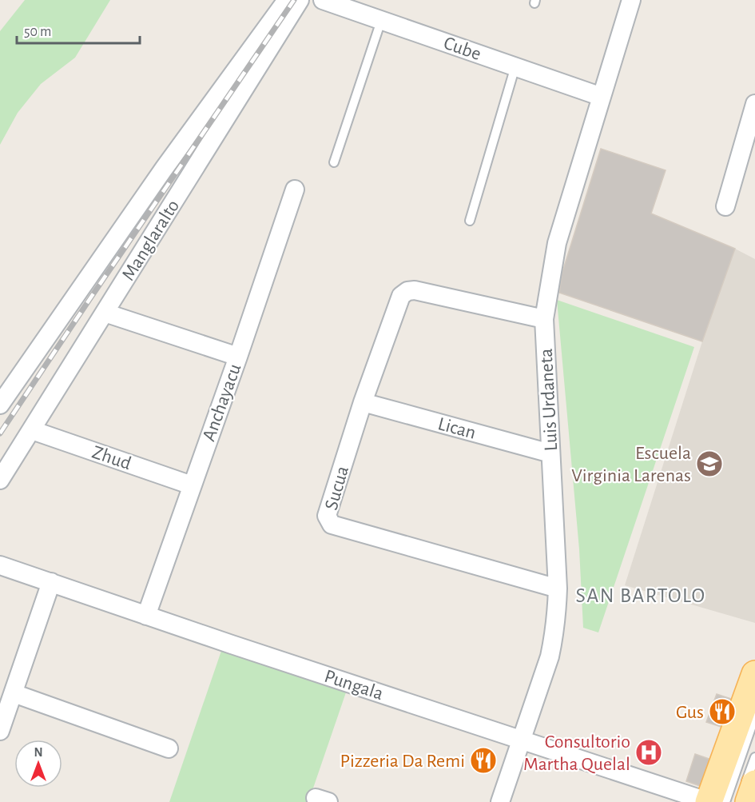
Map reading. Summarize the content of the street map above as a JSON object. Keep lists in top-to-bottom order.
{
  "streets": {
    "street": [
      "Cube",
      "Manglaralto",
      "Luis Urdaneta",
      "Anchayacu",
      "Lican",
      "Zhud",
      "Sucua",
      "Pungala"
    ]
  },
  "crossings": [
    ["Cube", "Luis Urdaneta"],
    ["Manglaralto", "Zhud"],
    ["Luis Urdaneta", "Lican"],
    ["Luis Urdaneta", "Sucua"],
    ["Luis Urdaneta", "Pungala"],
    ["Anchayacu", "Zhud"],
    ["Anchayacu", "Pungala"],
    ["Lican", "Sucua"]
  ],
  "districts": ["SAN BARTOLO"],
  "places": {
    "school or university": ["Escuela Virginia Larenas"],
    "restaurant": ["Gus", "Pizzeria Da Remi"],
    "hospital": ["Consultorio Martha Quelal"]
  },
  "scale_bar": "50 m",
  "north": "top"
}
